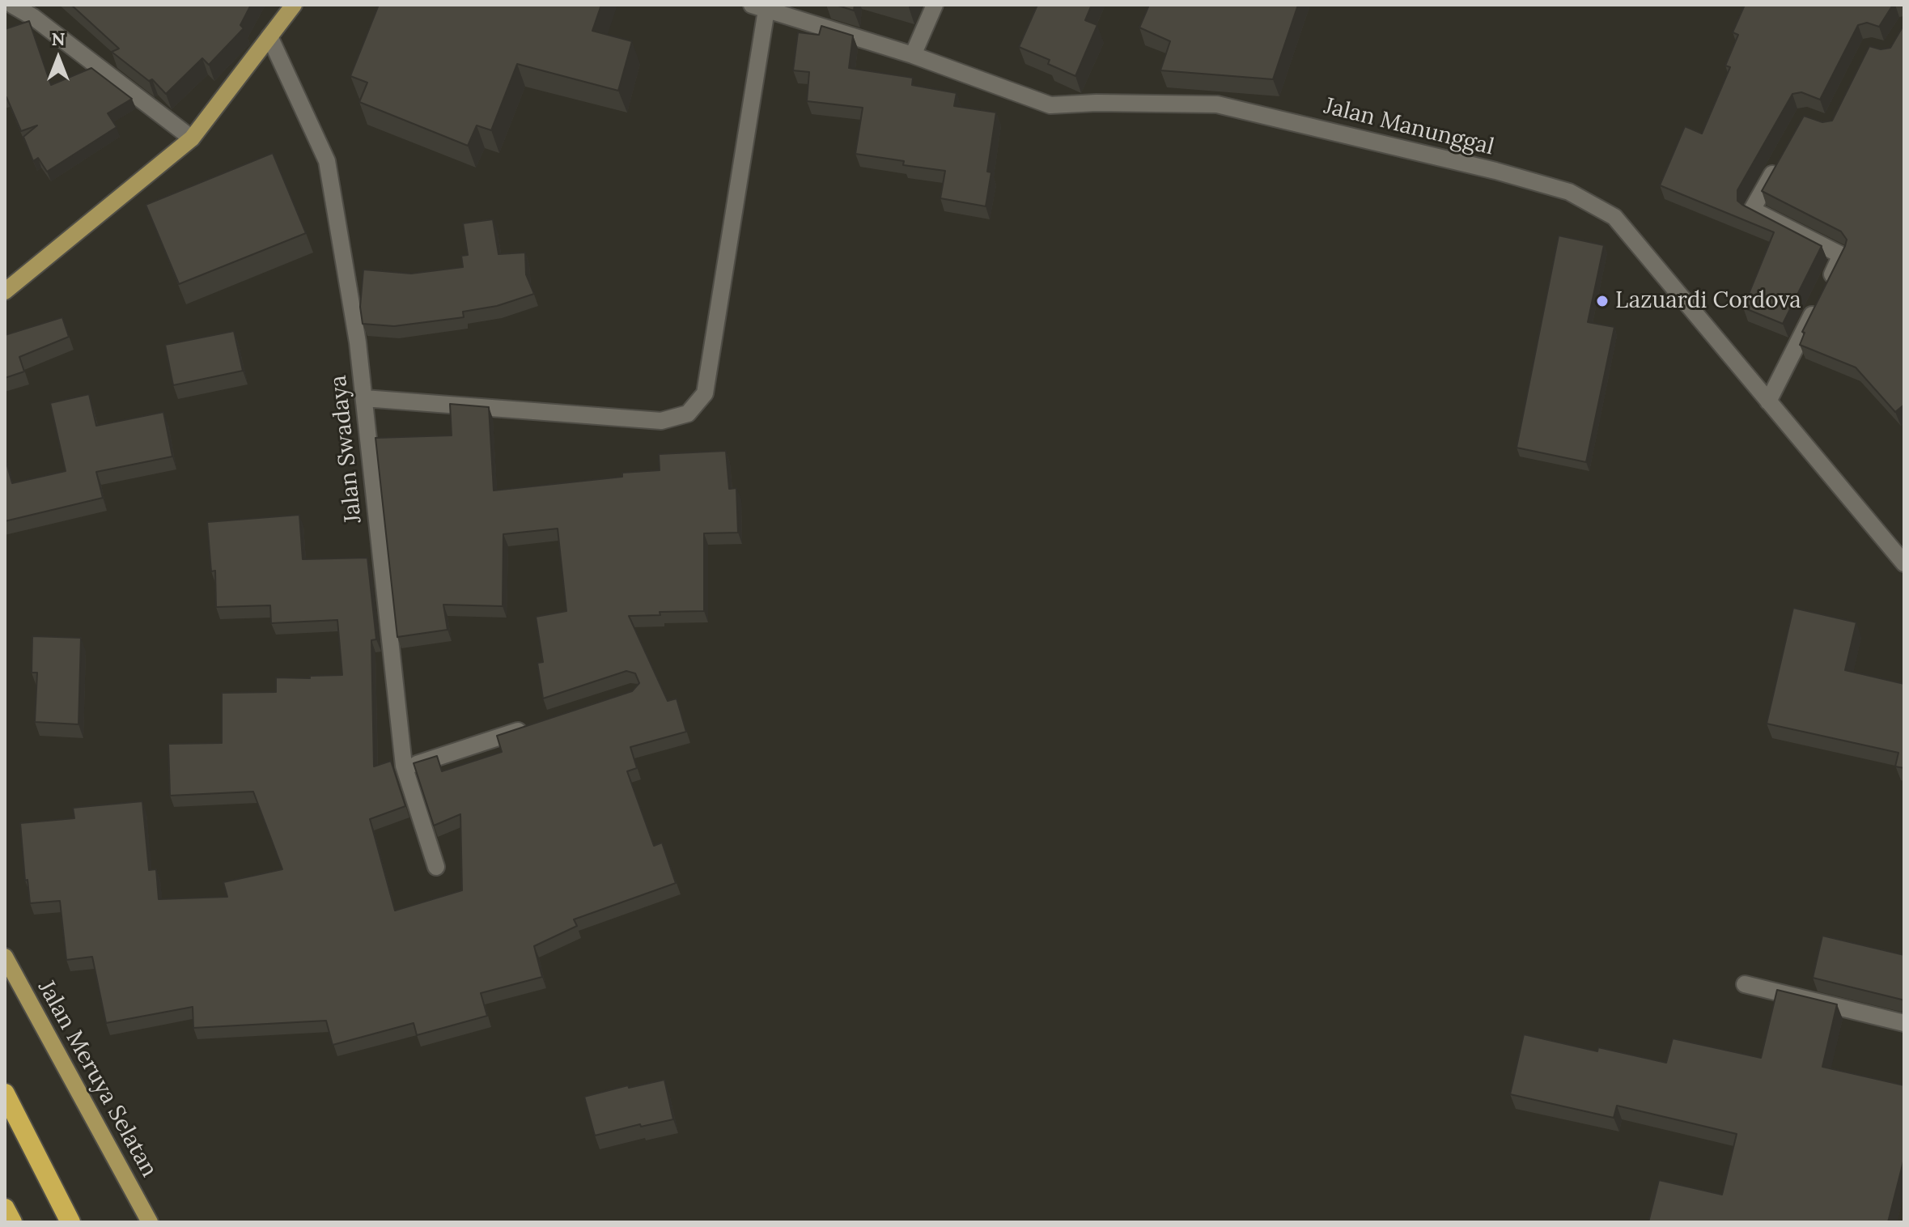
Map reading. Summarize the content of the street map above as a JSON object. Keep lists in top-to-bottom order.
{
  "streets": {
    "main road": ["Jalan Meruya Selatan"],
    "street": ["Jalan Manunggal", "Jalan Swadaya"]
  },
  "places": ["Lazuardi Cordova"],
  "north": "top"
}
